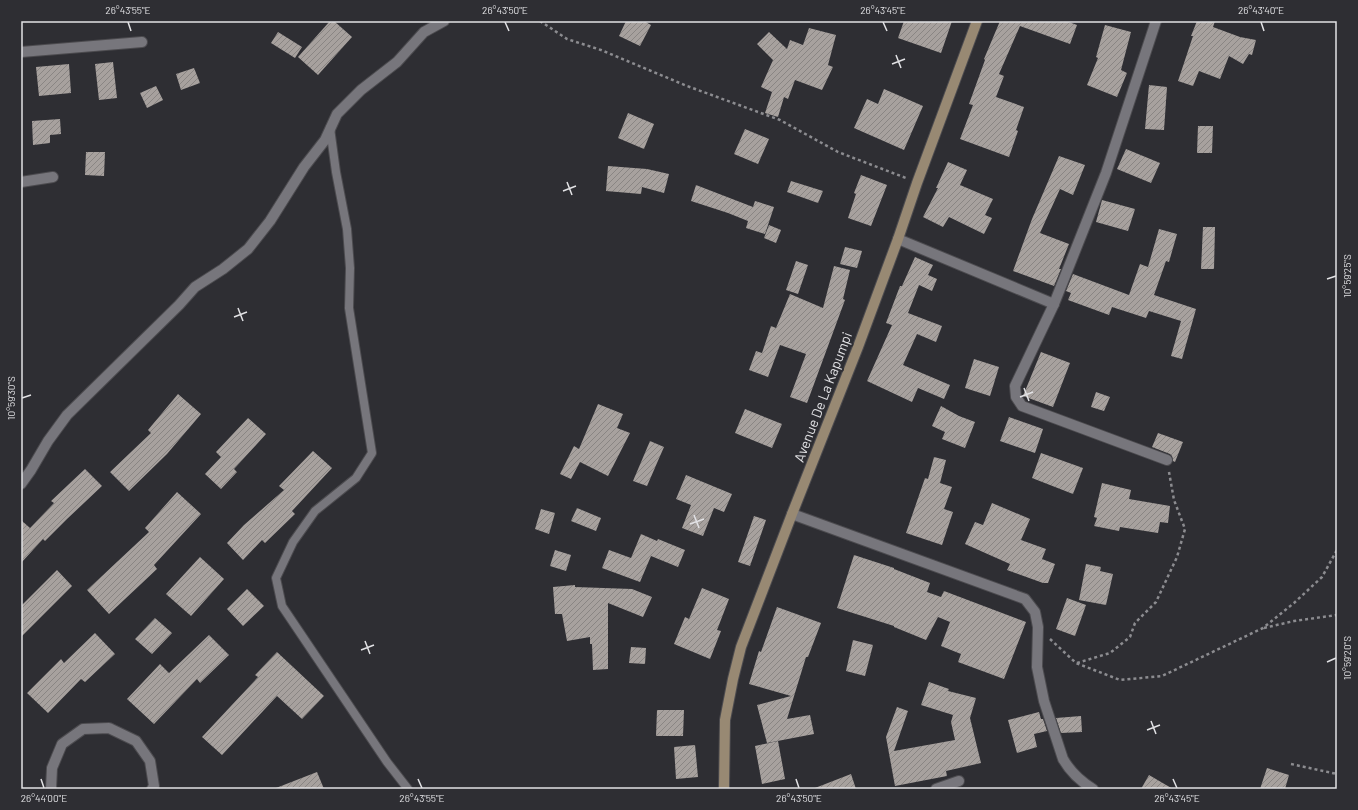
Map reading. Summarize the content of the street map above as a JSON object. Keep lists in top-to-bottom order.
{
  "streets": {
    "main road": ["Avenue De La Kapumpi"]
  },
  "coordinates": [
    "26°43'55\"E",
    "26°43'50\"E",
    "26°43'45\"E",
    "26°43'40\"E",
    "10°59'25\"S",
    "10°59'30\"S",
    "10°59'20\"S",
    "26°44'00\"E"
  ]
}
